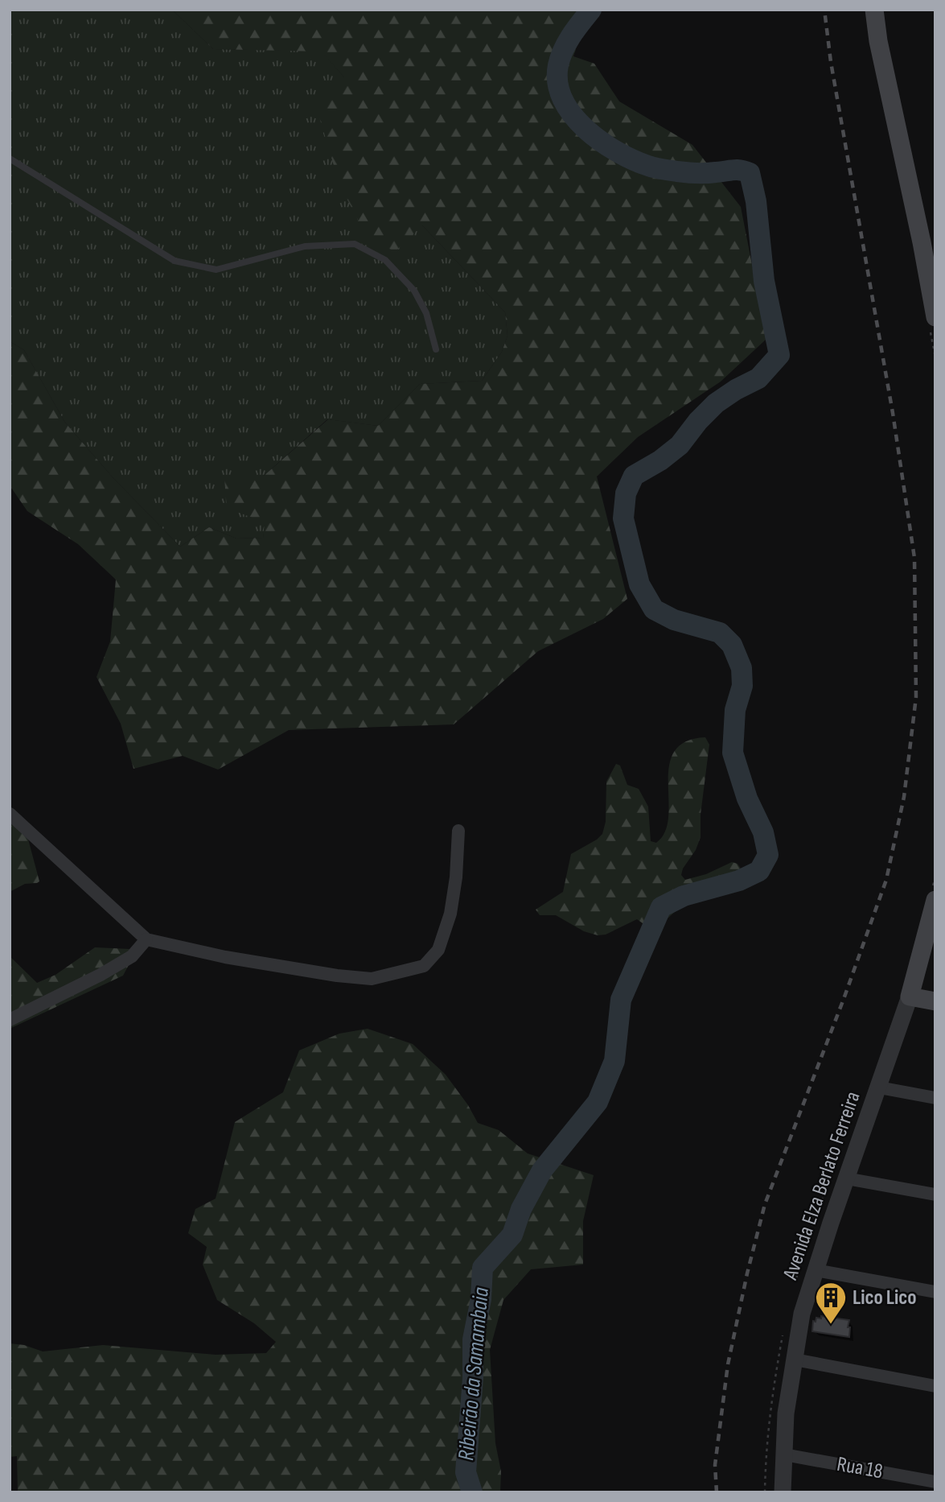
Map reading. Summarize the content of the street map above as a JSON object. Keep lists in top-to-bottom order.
{
  "streets": {
    "main road": ["Avenida Elza Berlato Ferreira"],
    "street": ["Rua 18"]
  },
  "crossings": [
    ["Avenida Elza Berlato Ferreira", "Rua 18"]
  ],
  "water": ["Ribeirão da Samambaia"],
  "places": {
    "building": ["Lico Lico"]
  }
}
